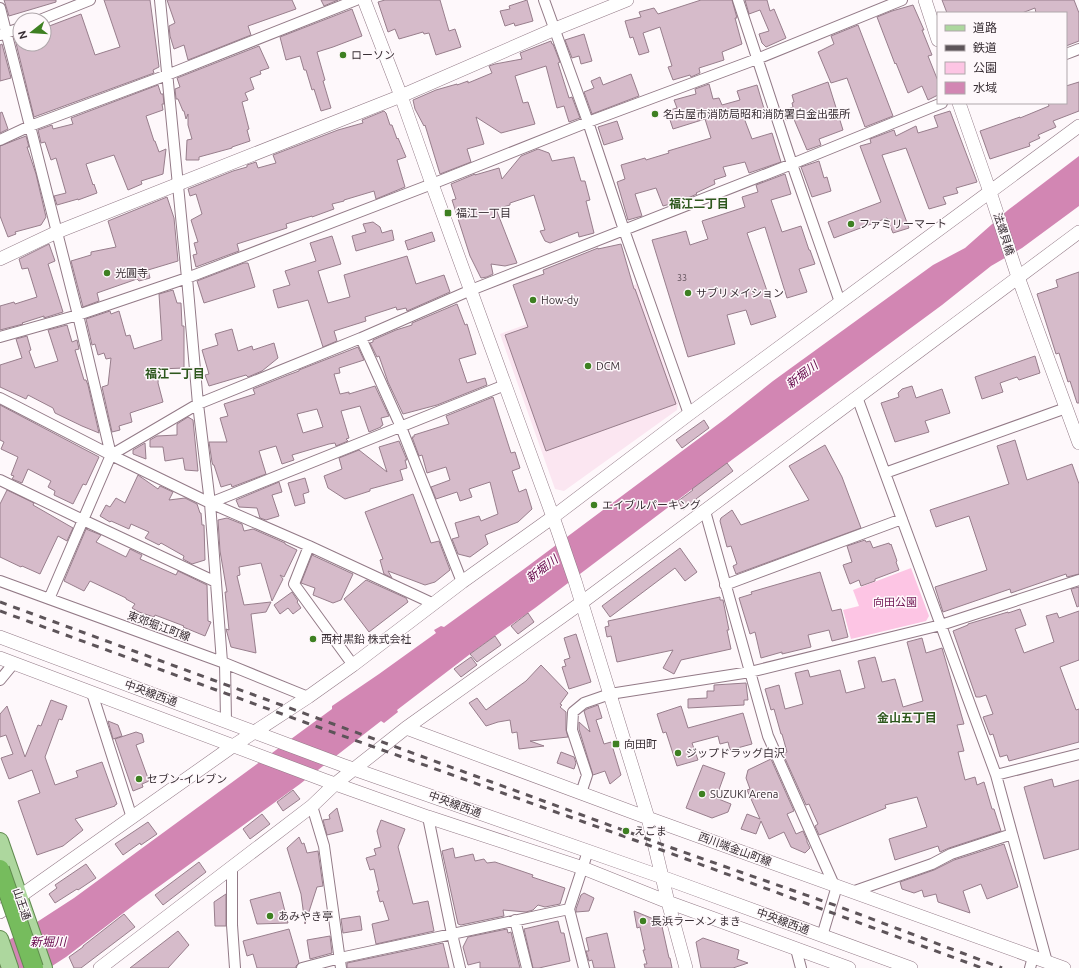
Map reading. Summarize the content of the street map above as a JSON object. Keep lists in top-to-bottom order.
{
  "streets": {
    "main road": ["山王通"],
    "street": [
      "法螺貝橋",
      "東郊堀江町線",
      "中央線西通",
      "西川端金山町線"
    ]
  },
  "districts": ["福江二丁目", "福江一丁目", "金山五丁目"],
  "water": ["新堀川"],
  "parks": ["向田公園"],
  "places": {
    "other": [
      "ローソン",
      "名古屋市消防局昭和消防署白金出張所",
      "ファミリーマート",
      "光圓寺",
      "サブリメイション",
      "How-dy",
      "DCM",
      "エイブルパーキング",
      "西村黒鉛 株式会社",
      "ジップドラッグ白沢",
      "セブン-イレブン",
      "SUZUKI Arena",
      "えごま",
      "あみやき亭",
      "長浜ラーメン まき"
    ],
    "transit": ["福江一丁目", "向田町"]
  },
  "house_numbers": ["33"],
  "legend": [
    "道路",
    "鉄道",
    "公園",
    "水域"
  ],
  "north": "left"
}
